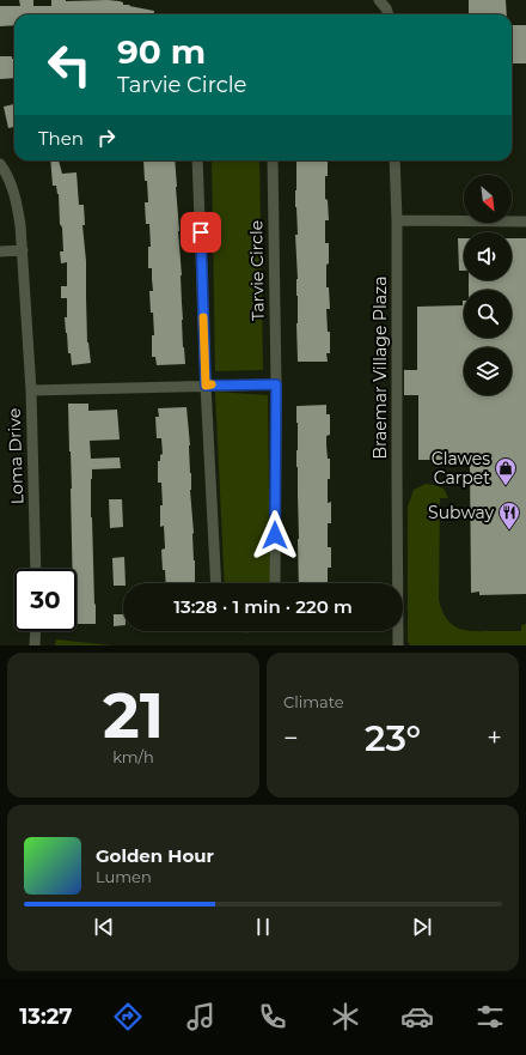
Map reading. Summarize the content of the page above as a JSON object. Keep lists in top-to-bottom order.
{
  "streets": {
    "street": ["Tarvie Circle", "Braemar Village Plaza", "Loma Drive"]
  },
  "places": {
    "shop": ["Clawes Carpet"],
    "restaurant": ["Subway"]
  },
  "north": "bottom right",
  "page": {
    "turn": ["90 m", "Tarvie Circle"],
    "then": "Then",
    "limit": "30",
    "trip": "13:28 · 1 min · 220 m",
    "tile": [
      ["21", "km/h"],
      "Climate"
    ],
    "heat": ["−", "23°", "+"],
    "song": ["Golden Hour", "Lumen"],
    "tabs": "13:27"
  }
}
